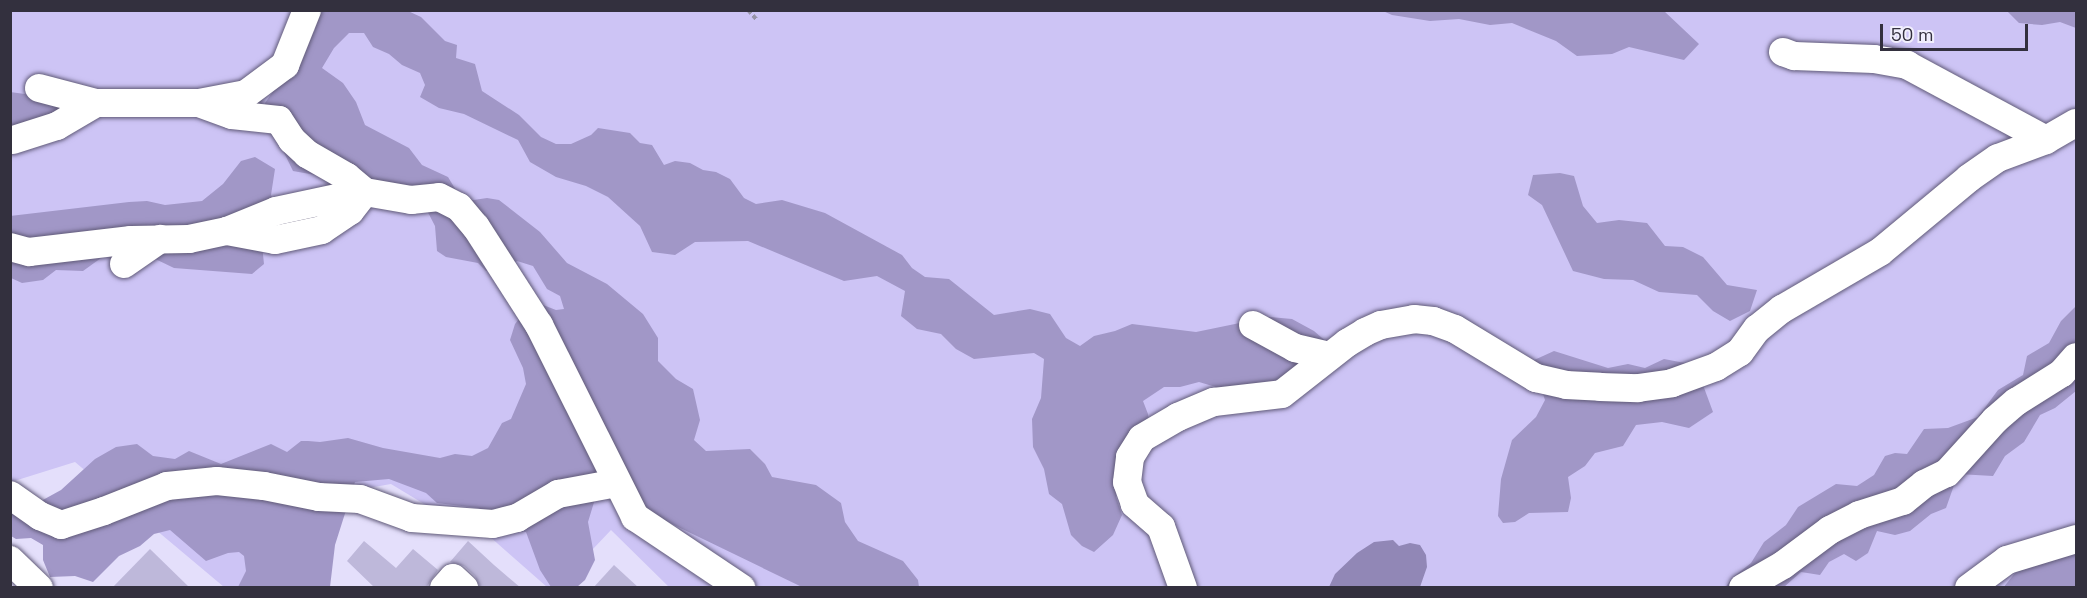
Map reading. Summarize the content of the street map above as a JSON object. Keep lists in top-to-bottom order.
{
  "scale_bar": "50 m"
}
